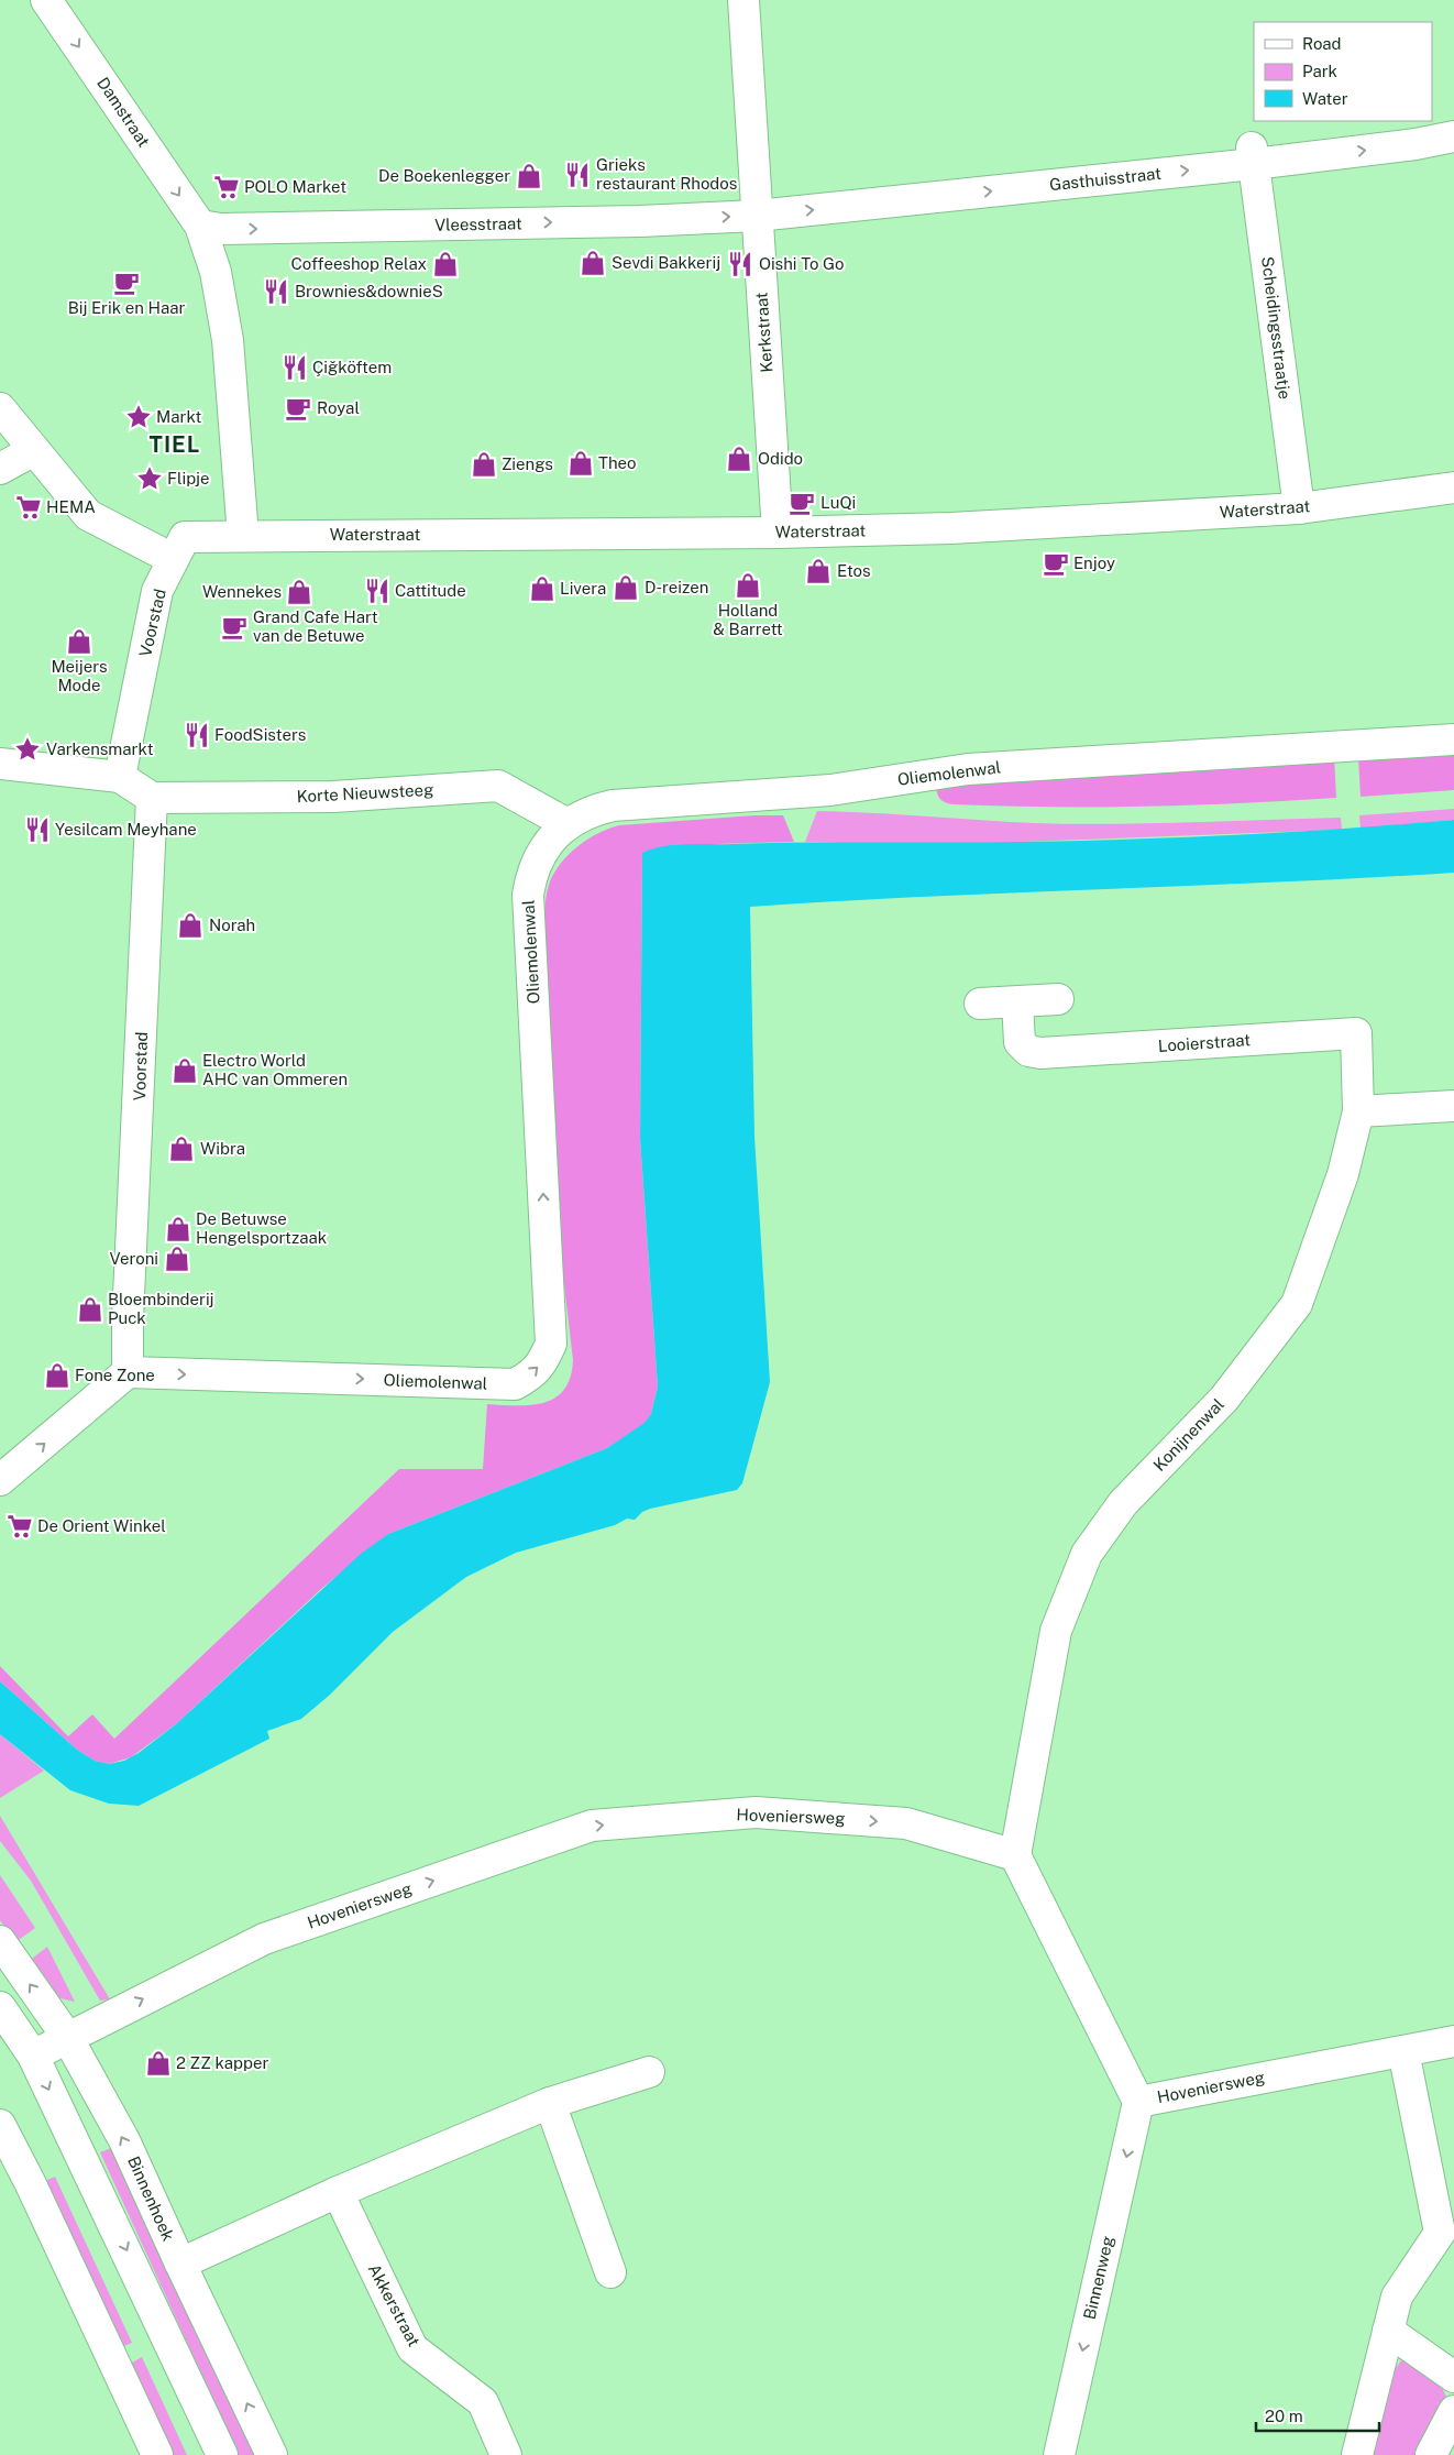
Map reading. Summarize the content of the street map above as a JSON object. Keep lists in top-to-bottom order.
{
  "streets": {
    "street": [
      "Damstraat",
      "Gasthuisstraat",
      "Vleesstraat",
      "Scheidingsstraatje",
      "Kerkstraat",
      "Waterstraat",
      "Voorstad",
      "Oliemolenwal",
      "Korte Nieuwsteeg",
      "Looierstraat",
      "Konijnenwal",
      "Hoveniersweg",
      "Binnenhoek",
      "Binnenweg",
      "Akkerstraat"
    ]
  },
  "crossings": [
    ["Damstraat", "Vleesstraat"],
    ["Gasthuisstraat", "Vleesstraat"],
    ["Gasthuisstraat", "Scheidingsstraatje"],
    ["Gasthuisstraat", "Kerkstraat"],
    ["Vleesstraat", "Kerkstraat"],
    ["Scheidingsstraatje", "Waterstraat"],
    ["Kerkstraat", "Waterstraat"],
    ["Waterstraat", "Voorstad"],
    ["Voorstad", "Oliemolenwal"],
    ["Voorstad", "Korte Nieuwsteeg"],
    ["Oliemolenwal", "Korte Nieuwsteeg"],
    ["Looierstraat", "Konijnenwal"],
    ["Konijnenwal", "Hoveniersweg"],
    ["Hoveniersweg", "Binnenhoek"],
    ["Hoveniersweg", "Binnenweg"]
  ],
  "one_way": [
    "Damstraat",
    "Gasthuisstraat",
    "Vleesstraat",
    "Binnenweg"
  ],
  "districts": ["TIEL"],
  "places": {
    "restaurant": [
      "Grieks restaurant Rhodos",
      "Oishi To Go",
      "Brownies&downieS",
      "Çiğköftem",
      "Cattitude",
      "FoodSisters",
      "Yesilcam Meyhane"
    ],
    "shop": [
      "De Boekenlegger",
      "Sevdi Bakkerij",
      "Coffeeshop Relax",
      "Odido",
      "Theo",
      "Ziengs",
      "Etos",
      "Holland & Barrett",
      "D-reizen",
      "Livera",
      "Wennekes",
      "Meijers Mode",
      "Norah",
      "Electro World AHC van Ommeren",
      "Wibra",
      "De Betuwse Hengelsportzaak",
      "Veroni",
      "Bloembinderij Puck",
      "Fone Zone",
      "2 ZZ kapper"
    ],
    "supermarket": ["POLO Market", "HEMA", "De Orient Winkel"],
    "cafe": [
      "Bij Erik en Haar",
      "Royal",
      "LuQi",
      "Enjoy",
      "Grand Cafe Hart van de Betuwe"
    ],
    "place": ["Markt", "Flipje", "Varkensmarkt"]
  },
  "legend": ["Road", "Park", "Water"],
  "scale_bar": "20 m"
}
